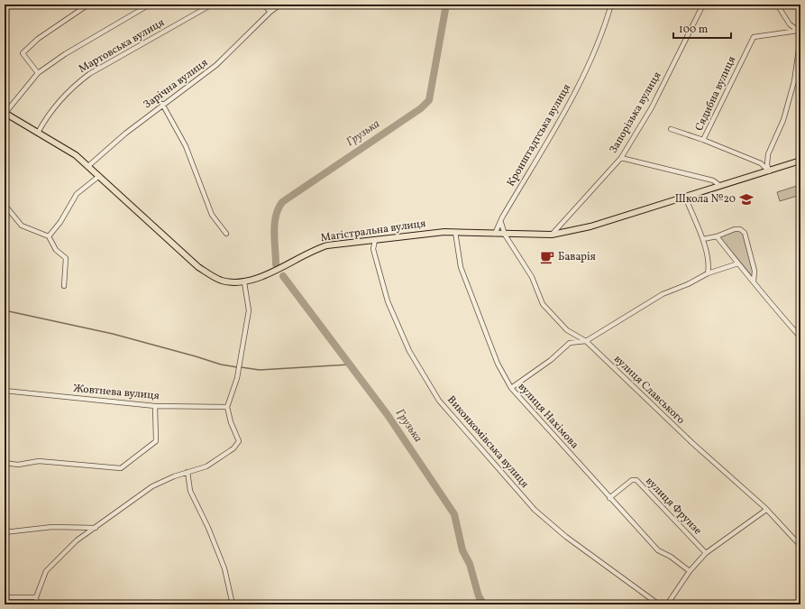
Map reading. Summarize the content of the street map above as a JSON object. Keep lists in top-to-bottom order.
{
  "streets": {
    "main road": ["Магістральна вулиця"],
    "street": [
      "Мартовська вулиця",
      "Зарічна вулиця",
      "Сядибна вулиця",
      "Запорізька вулиця",
      "Кронштадтська вулиця",
      "вулиця Славського",
      "Жовтнева вулиця",
      "вулиця Нахімова",
      "Виконкомівська вулиця",
      "вулиця Фрунзе"
    ]
  },
  "crossings": [
    ["Мартовська вулиця", "Магістральна вулиця"],
    ["Зарічна вулиця", "Магістральна вулиця"],
    ["Запорізька вулиця", "Магістральна вулиця"],
    ["Кронштадтська вулиця", "Магістральна вулиця"],
    ["Кронштадтська вулиця", "вулиця Славського"],
    ["Магістральна вулиця", "вулиця Славського"],
    ["Магістральна вулиця", "вулиця Нахімова"],
    ["Магістральна вулиця", "Виконкомівська вулиця"],
    ["вулиця Нахімова", "вулиця Фрунзе"]
  ],
  "water": ["Грузька"],
  "places": {
    "school or university": ["Школа №20"],
    "cafe": ["Баварія"]
  },
  "scale_bar": "100 m"
}
